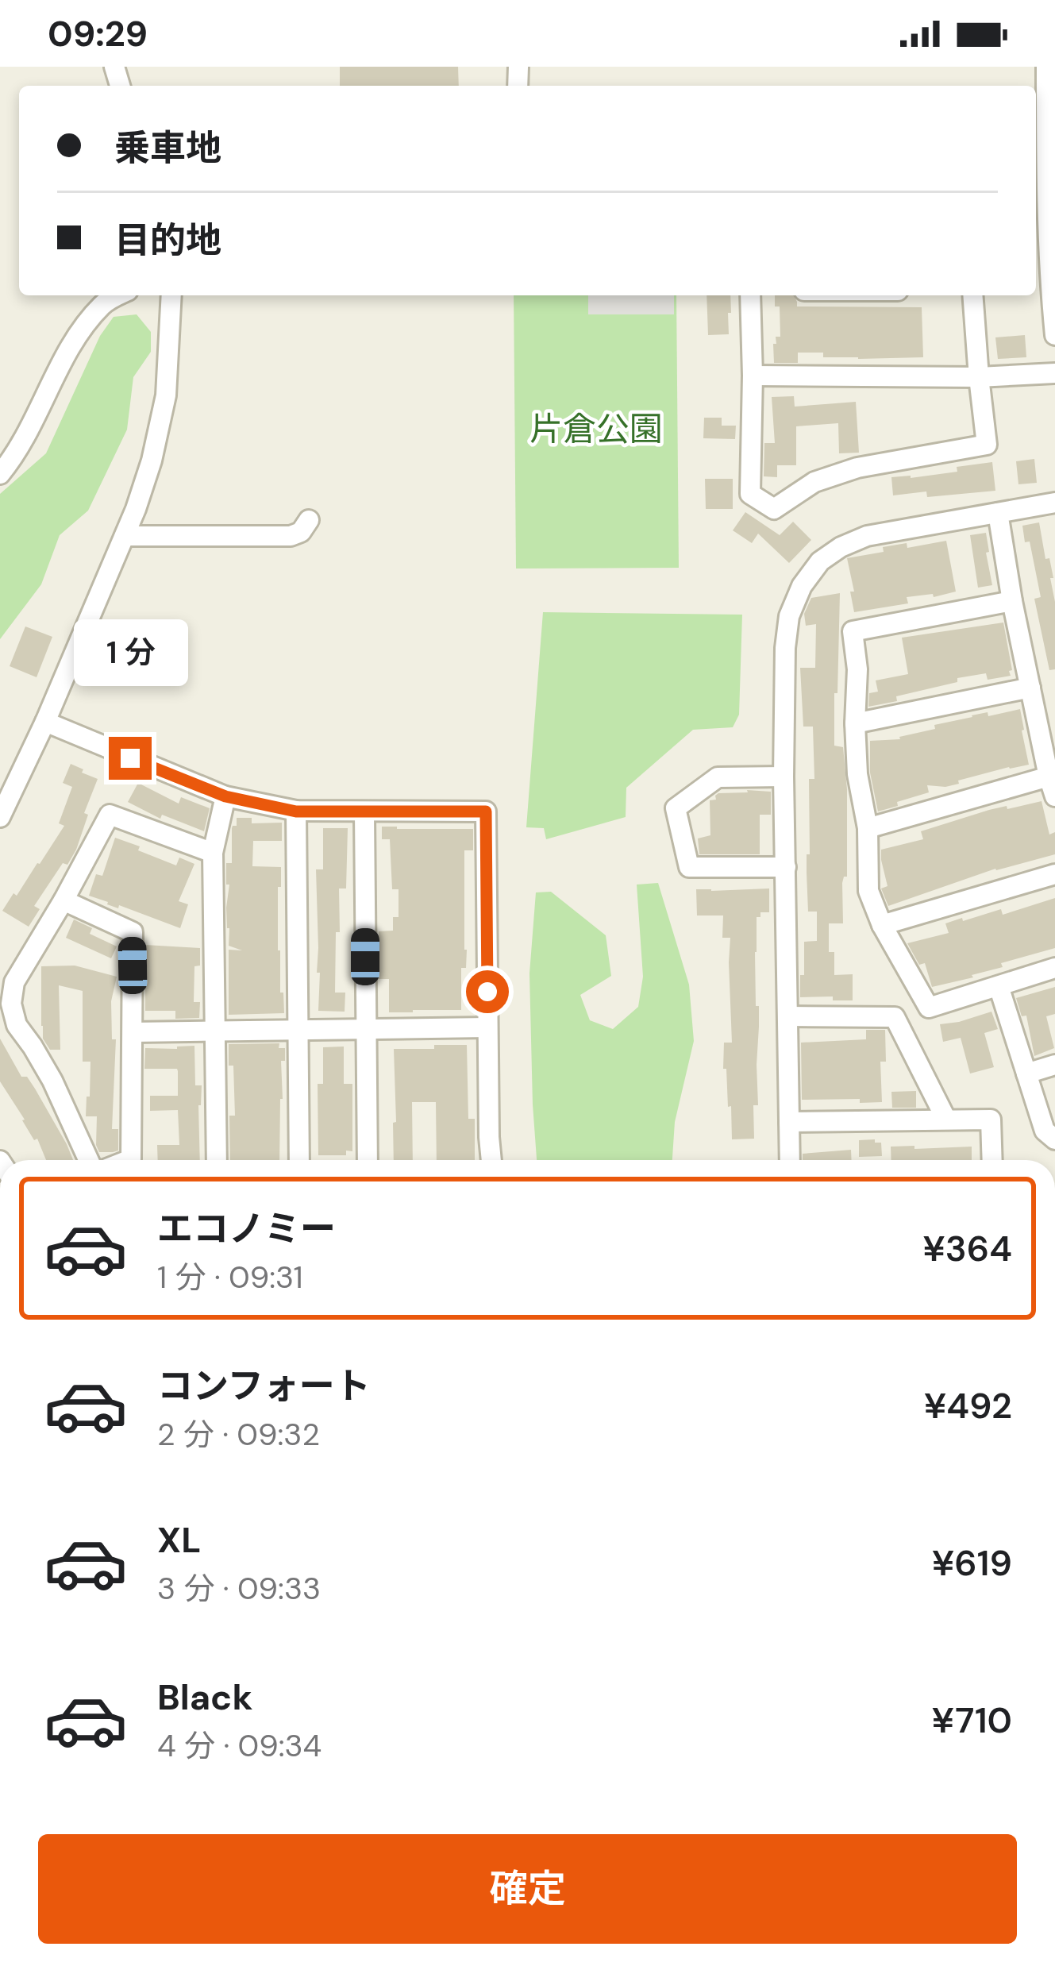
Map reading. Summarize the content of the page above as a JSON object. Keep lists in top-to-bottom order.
{
  "parks": ["片倉公園"],
  "page": {
    "status": "09:29",
    "banner": ["乗車地", "目的地"],
    "bubble": "1 分",
    "list": [
      {
        "name": "エコノミー",
        "note": "1 分 · 09:31",
        "value": "¥364"
      },
      {
        "name": "コンフォート",
        "note": "2 分 · 09:32",
        "value": "¥492"
      },
      {
        "name": "XL",
        "note": "3 分 · 09:33",
        "value": "¥619"
      },
      {
        "name": "Black",
        "note": "4 分 · 09:34",
        "value": "¥710"
      }
    ],
    "buttons": "確定"
  }
}
